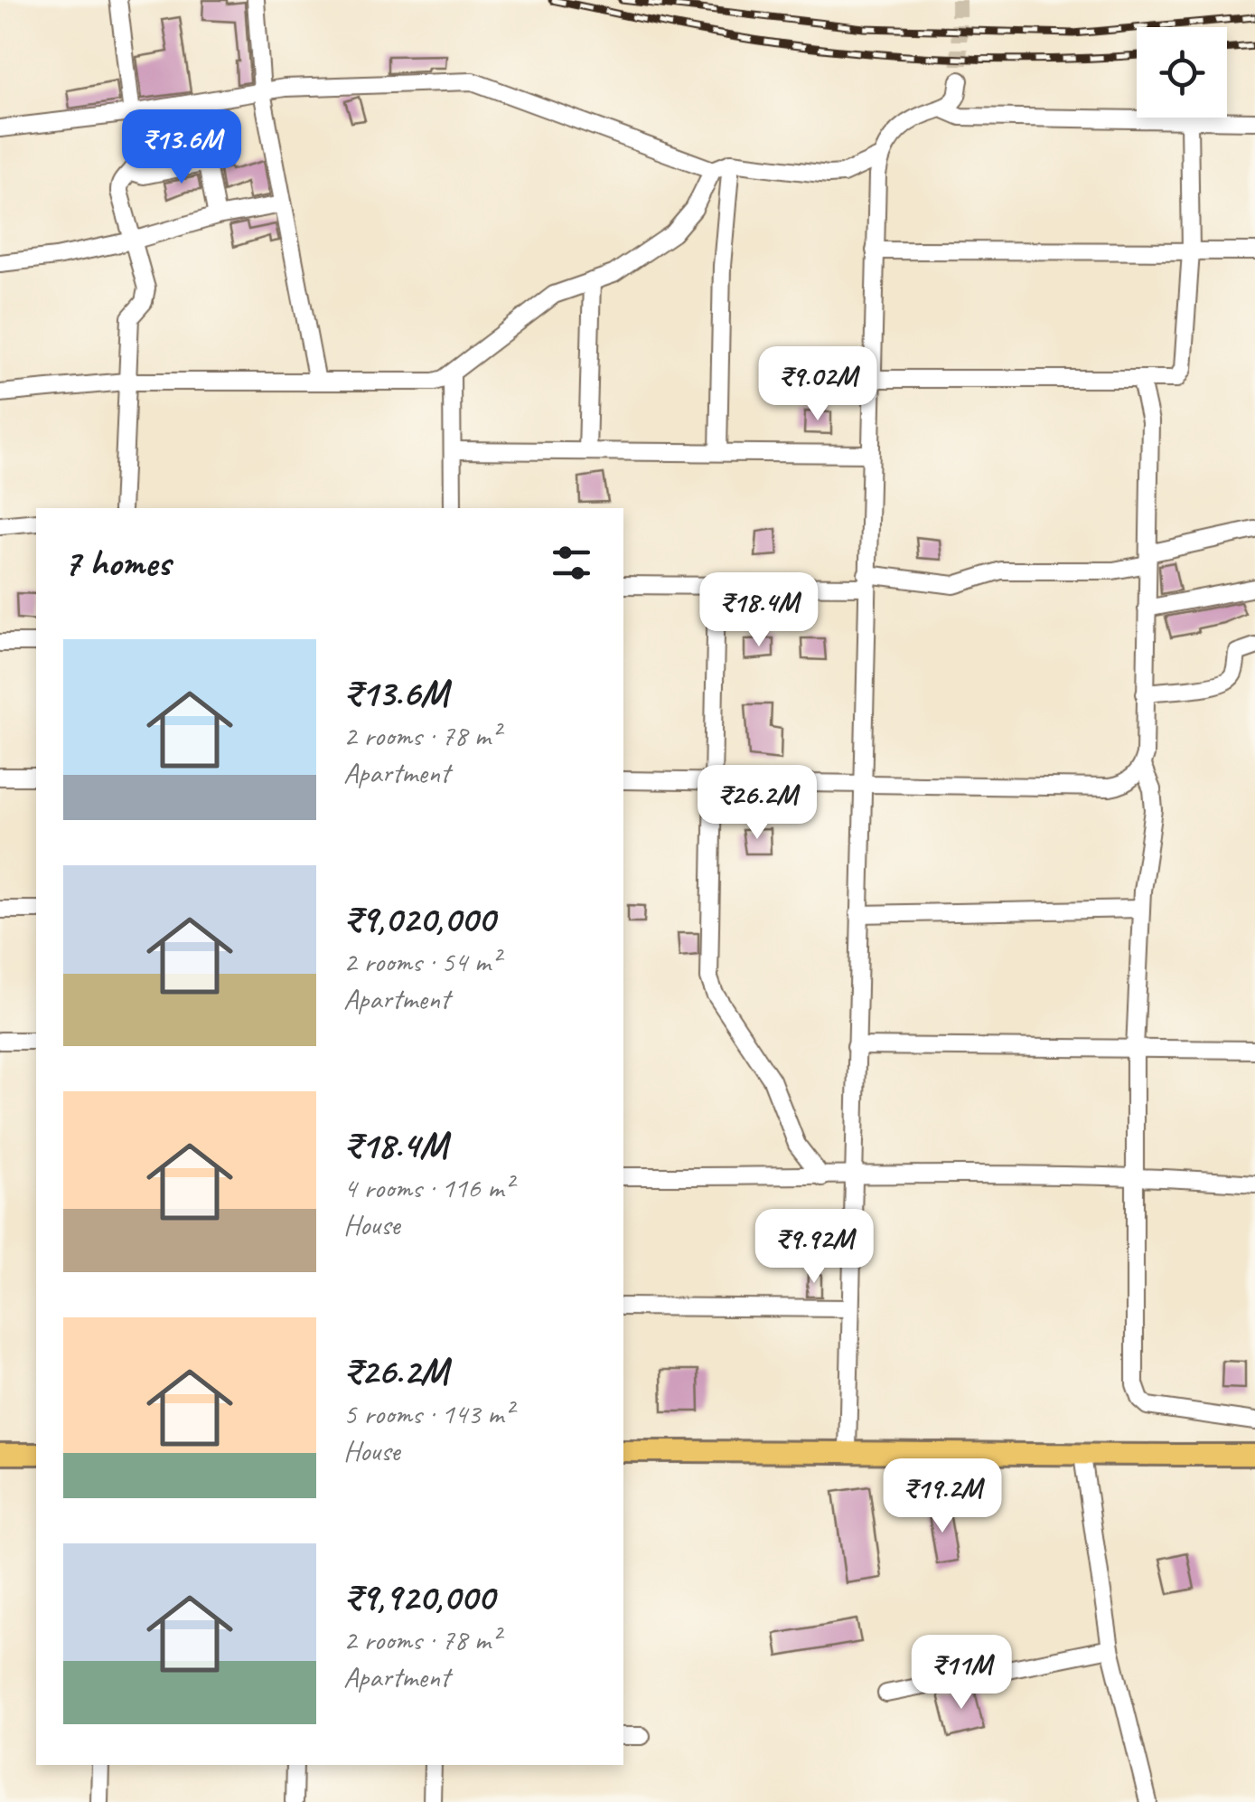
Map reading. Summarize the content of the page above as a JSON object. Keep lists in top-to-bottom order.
{
  "page": {
    "price": [
      "₹13.6M",
      "₹9.02M",
      "₹18.4M",
      "₹26.2M",
      "₹9.92M",
      "₹19.2M",
      "₹11M"
    ],
    "heading": "7 homes",
    "list": [
      {
        "name": "₹13.6M",
        "note": "2 rooms · 78 m² · Apartment"
      },
      {
        "name": "₹9,020,000",
        "note": "2 rooms · 54 m² · Apartment"
      },
      {
        "name": "₹18.4M",
        "note": "4 rooms · 116 m² · House"
      },
      {
        "name": "₹26.2M",
        "note": "5 rooms · 143 m² · House"
      },
      {
        "name": "₹9,920,000",
        "note": "2 rooms · 78 m² · Apartment"
      }
    ]
  }
}
